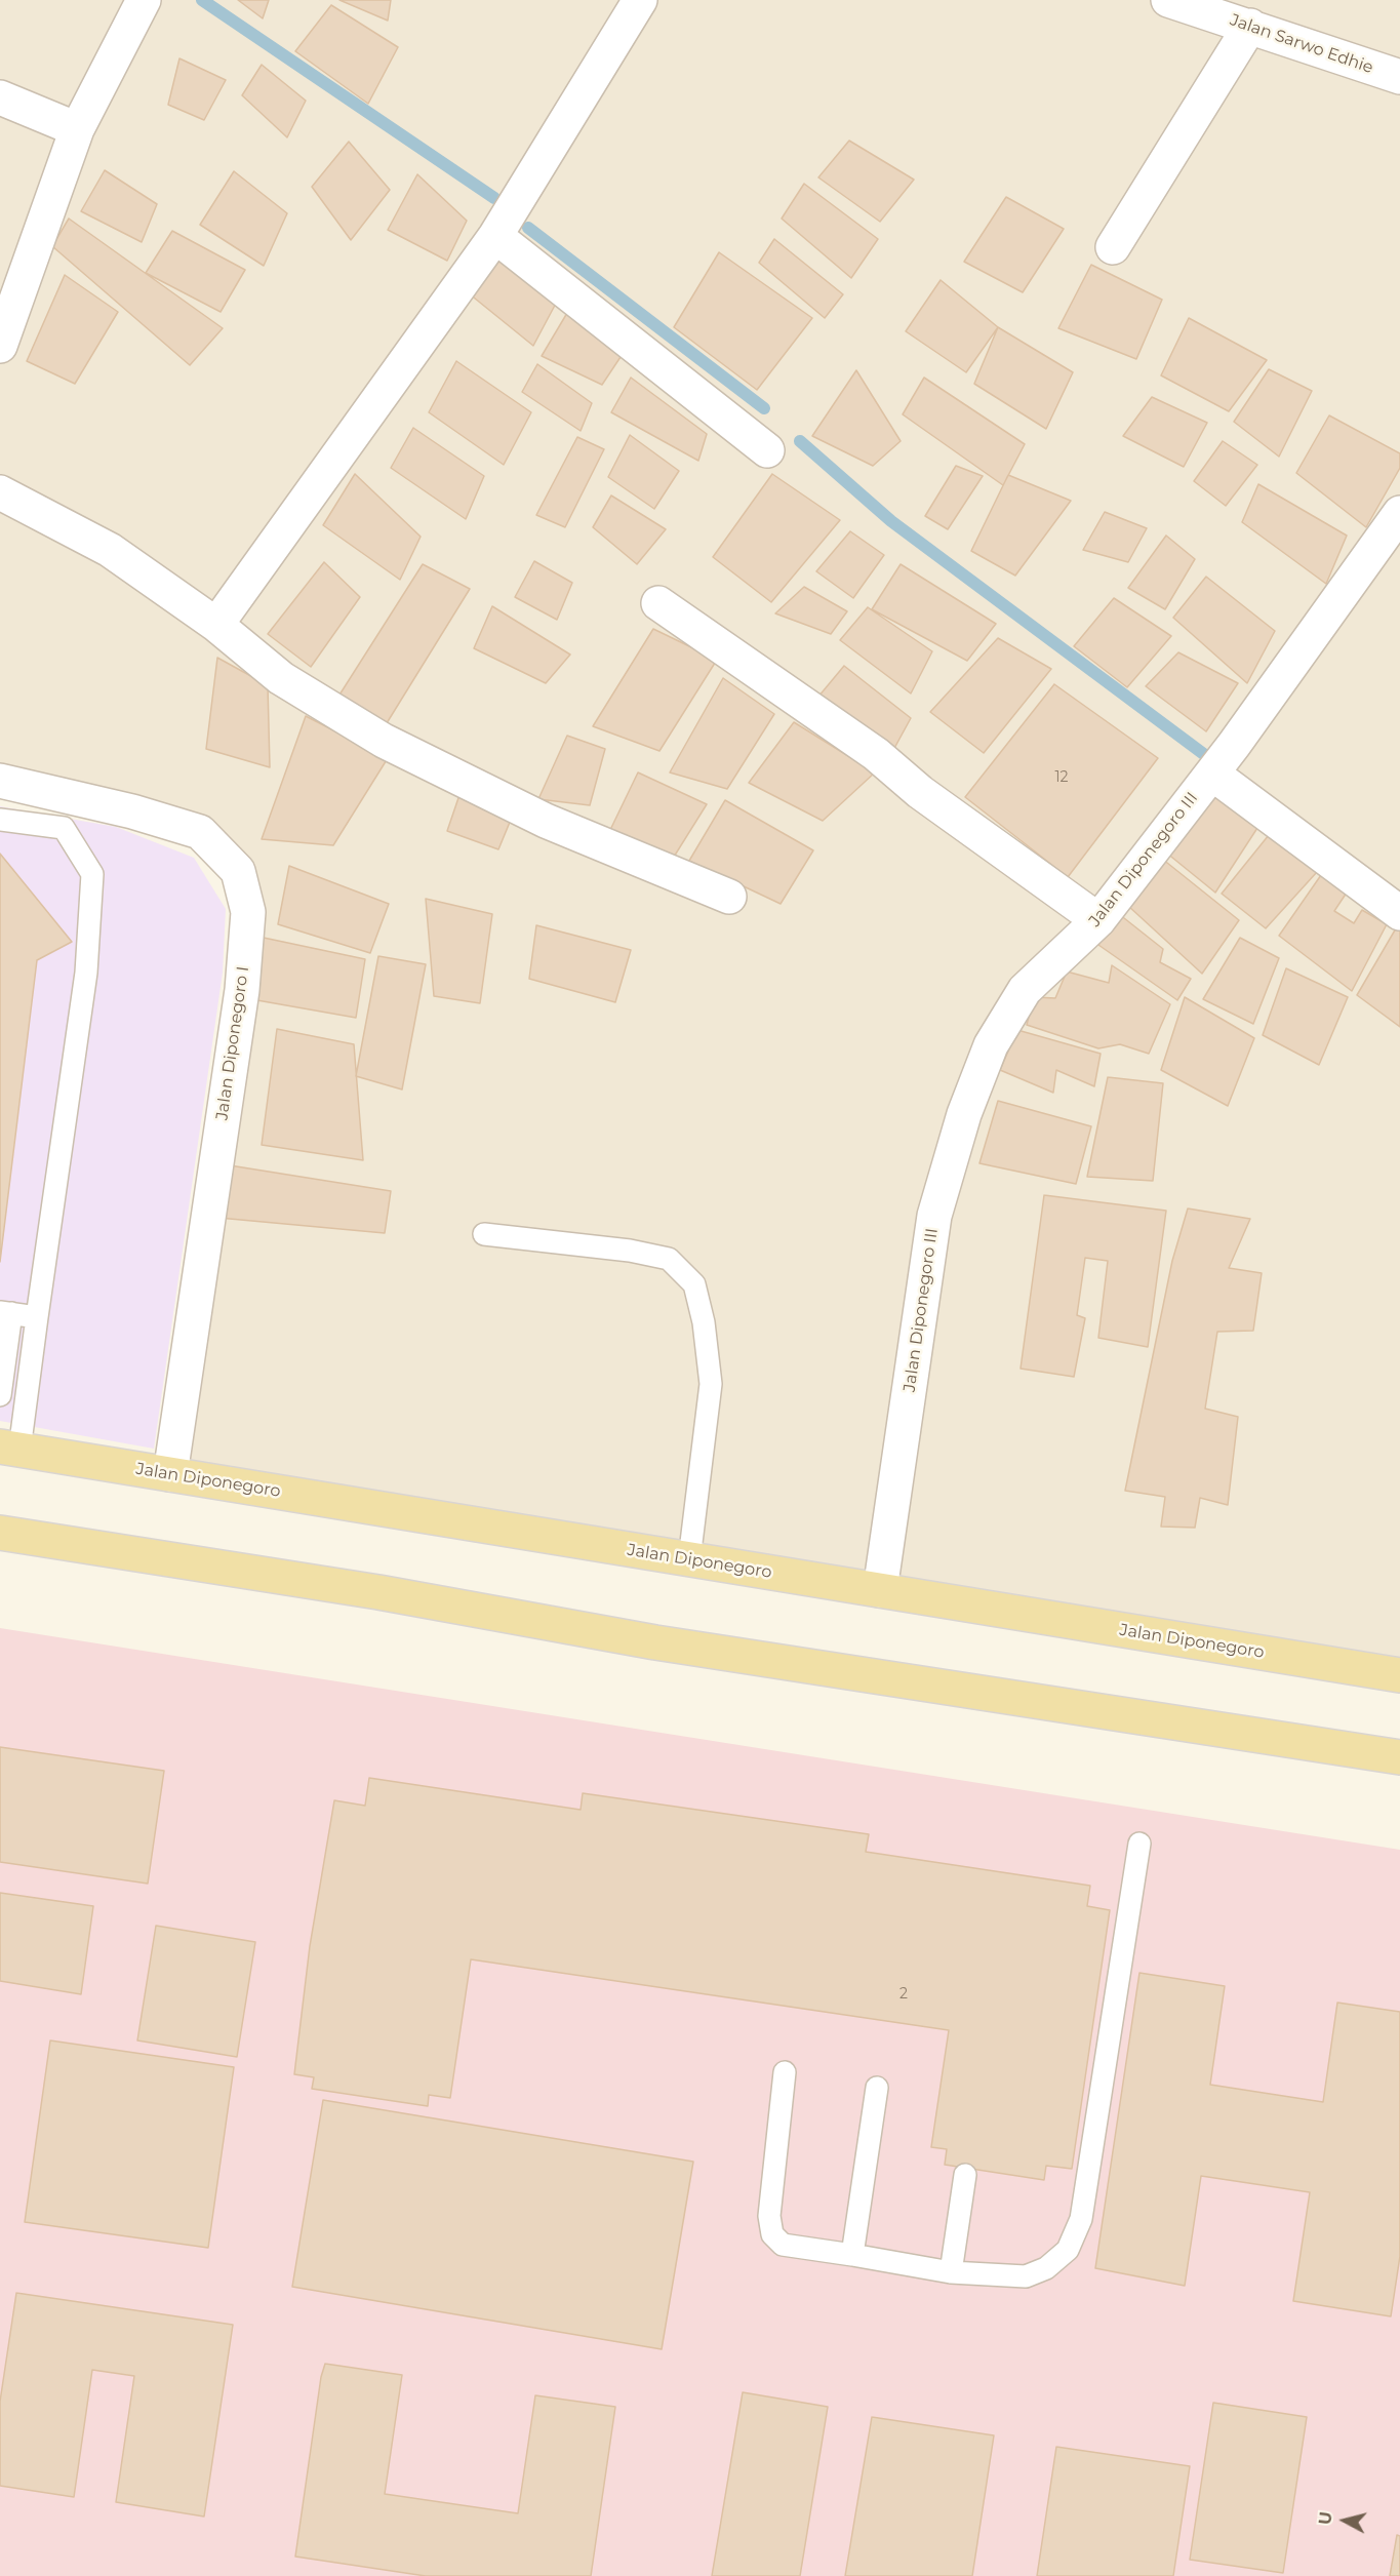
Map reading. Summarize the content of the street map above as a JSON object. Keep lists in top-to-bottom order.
{
  "streets": {
    "main road": ["Jalan Diponegoro"],
    "street": ["Jalan Sarwo Edhie", "Jalan Diponegoro III", "Jalan Diponegoro I"]
  },
  "crossings": [
    ["Jalan Diponegoro III", "Jalan Diponegoro"],
    ["Jalan Diponegoro I", "Jalan Diponegoro"]
  ],
  "house_numbers": ["12", "2"],
  "north": "left"
}
